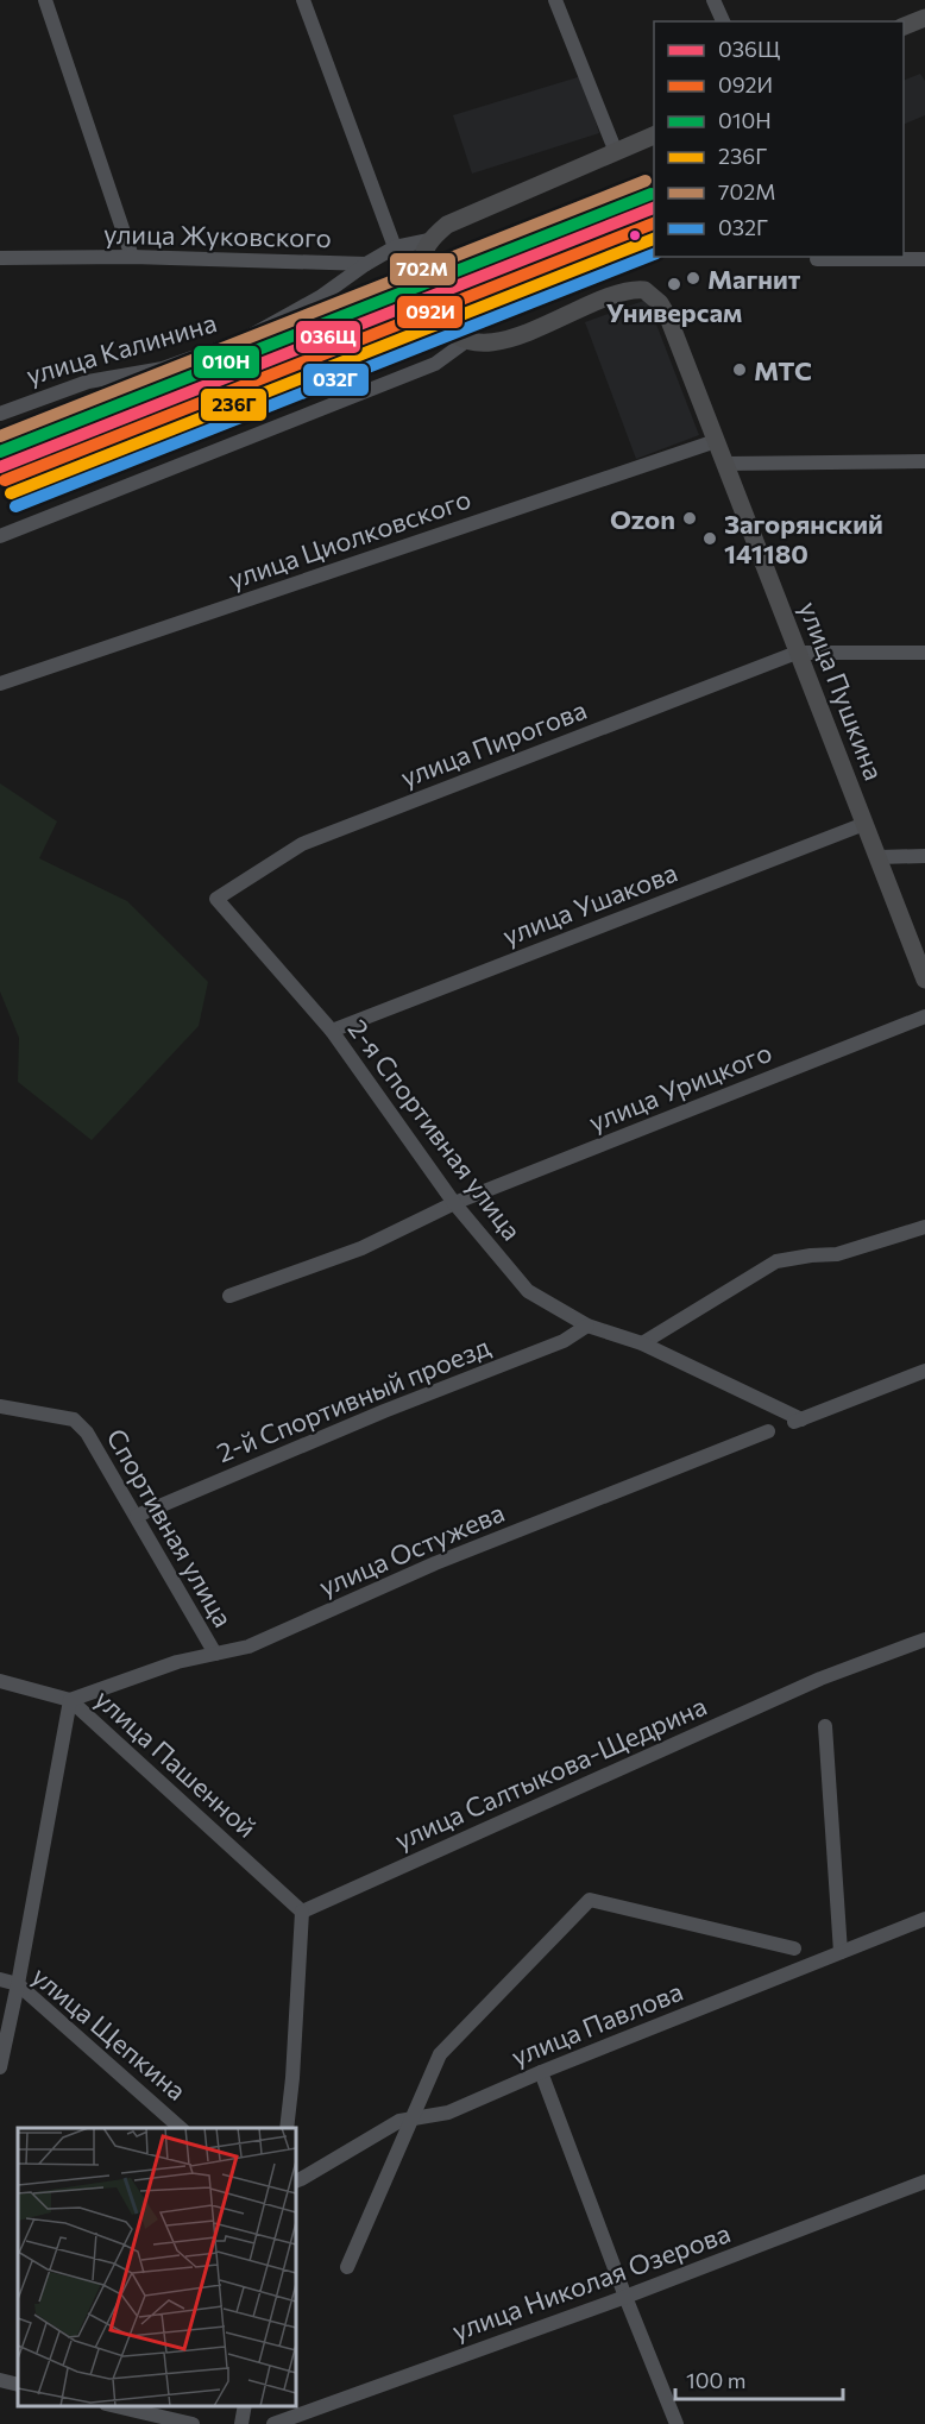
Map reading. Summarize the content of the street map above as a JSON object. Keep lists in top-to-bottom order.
{
  "streets": {
    "main road": ["улица Пушкина"],
    "street": [
      "улица Жуковского",
      "улица Калинина",
      "улица Циолковского",
      "улица Пирогова",
      "улица Ушакова",
      "улица Урицкого",
      "2-я Спортивная улица",
      "2-й Спортивный проезд",
      "Спортивная улица",
      "улица Остужева",
      "улица Пашенной",
      "улица Салтыкова-Щедрина",
      "улица Павлова",
      "улица Щепкина",
      "улица Николая Озерова"
    ]
  },
  "crossings": [
    ["улица Жуковского", "улица Калинина"],
    ["улица Циолковского", "улица Пушкина"],
    ["улица Пушкина", "улица Пирогова"],
    ["улица Пушкина", "улица Ушакова"],
    ["улица Пирогова", "2-я Спортивная улица"],
    ["улица Ушакова", "2-я Спортивная улица"],
    ["улица Урицкого", "2-я Спортивная улица"],
    ["2-я Спортивная улица", "2-й Спортивный проезд"],
    ["2-й Спортивный проезд", "Спортивная улица"],
    ["Спортивная улица", "улица Остужева"],
    ["улица Остужева", "улица Пашенной"],
    ["улица Пашенной", "улица Салтыкова-Щедрина"]
  ],
  "places": [
    "Магнит",
    "Универсам",
    "МТС",
    "Ozon",
    "Загорянский 141180"
  ],
  "lines": [
    "transit line 702М",
    "transit line 010Н",
    "transit line 036Щ",
    "transit line 092И",
    "transit line 236Г",
    "transit line 032Г"
  ],
  "legend": [
    "036Щ",
    "092И",
    "010Н",
    "236Г",
    "702М",
    "032Г"
  ],
  "scale_bar": "100 m"
}
